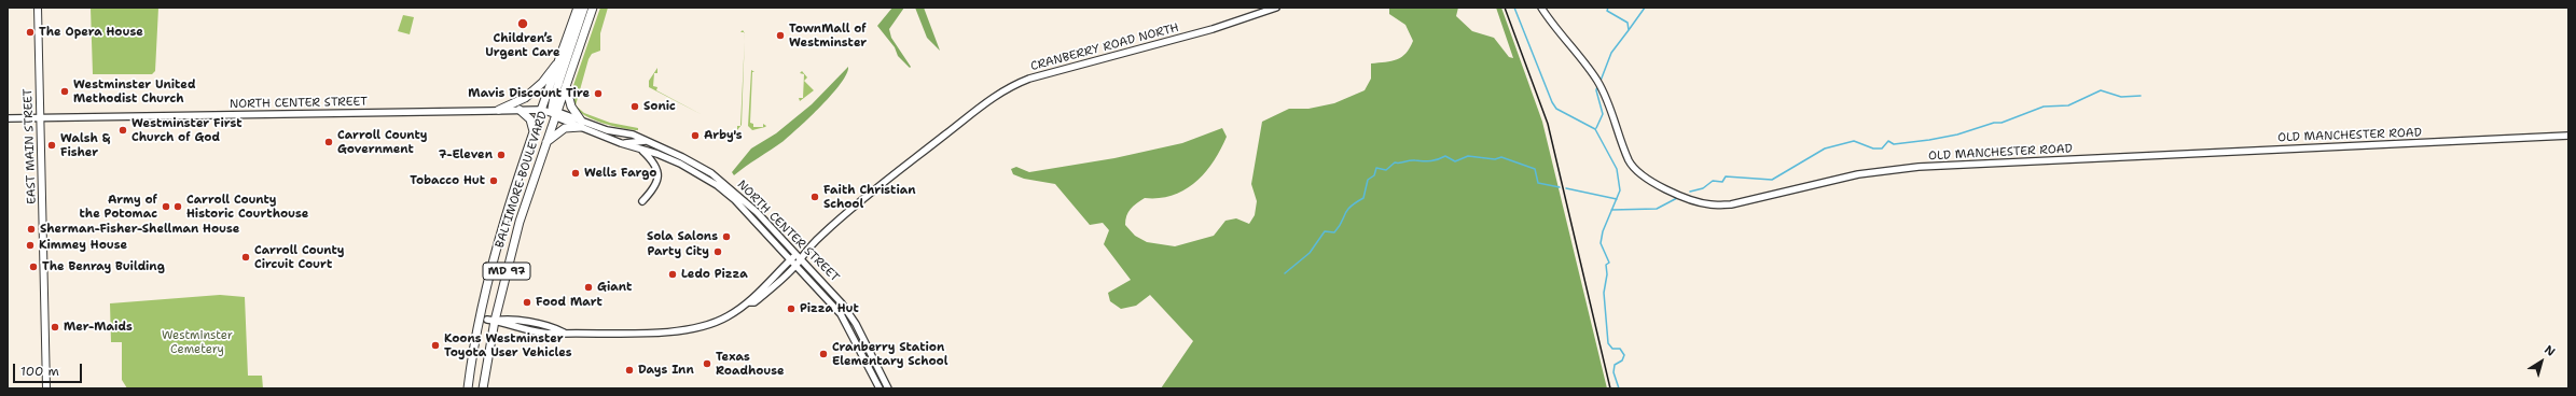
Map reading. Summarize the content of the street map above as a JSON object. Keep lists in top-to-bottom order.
{
  "streets": {
    "highway": ["BALTIMORE BOULEVARD", "MD 97"],
    "main road": ["EAST MAIN STREET"],
    "street": ["CRANBERRY ROAD NORTH", "NORTH CENTER STREET", "OLD MANCHESTER ROAD"]
  },
  "crossings": [
    ["CRANBERRY ROAD NORTH", "NORTH CENTER STREET"],
    ["CRANBERRY ROAD NORTH", "BALTIMORE BOULEVARD"],
    ["NORTH CENTER STREET", "EAST MAIN STREET"],
    ["NORTH CENTER STREET", "BALTIMORE BOULEVARD"]
  ],
  "parks": ["Westminster Cemetery"],
  "places": [
    "Children’s Urgent Care",
    "The Opera House",
    "TownMall of Westminster",
    "Westminster United Methodist Church",
    "Mavis Discount Tire",
    "Sonic",
    "Westminster First Church of God",
    "Arby's",
    "Carroll County Government",
    "Walsh & Fisher",
    "7-Eleven",
    "Wells Fargo",
    "Tobacco Hut",
    "Faith Christian School",
    "Army of the Potomac",
    "Carroll County Historic Courthouse",
    "Sherman-Fisher-Shellman House",
    "Sola Salons",
    "Kimmey House",
    "Party City",
    "Carroll County Circuit Court",
    "The Benray Building",
    "Ledo Pizza",
    "Giant",
    "Food Mart",
    "Pizza Hut",
    "Mer-Maids",
    "Koons Westminster Toyota User Vehicles",
    "Cranberry Station Elementary School",
    "Texas Roadhouse",
    "Days Inn"
  ],
  "scale_bar": "100 m",
  "north": "top right"
}
